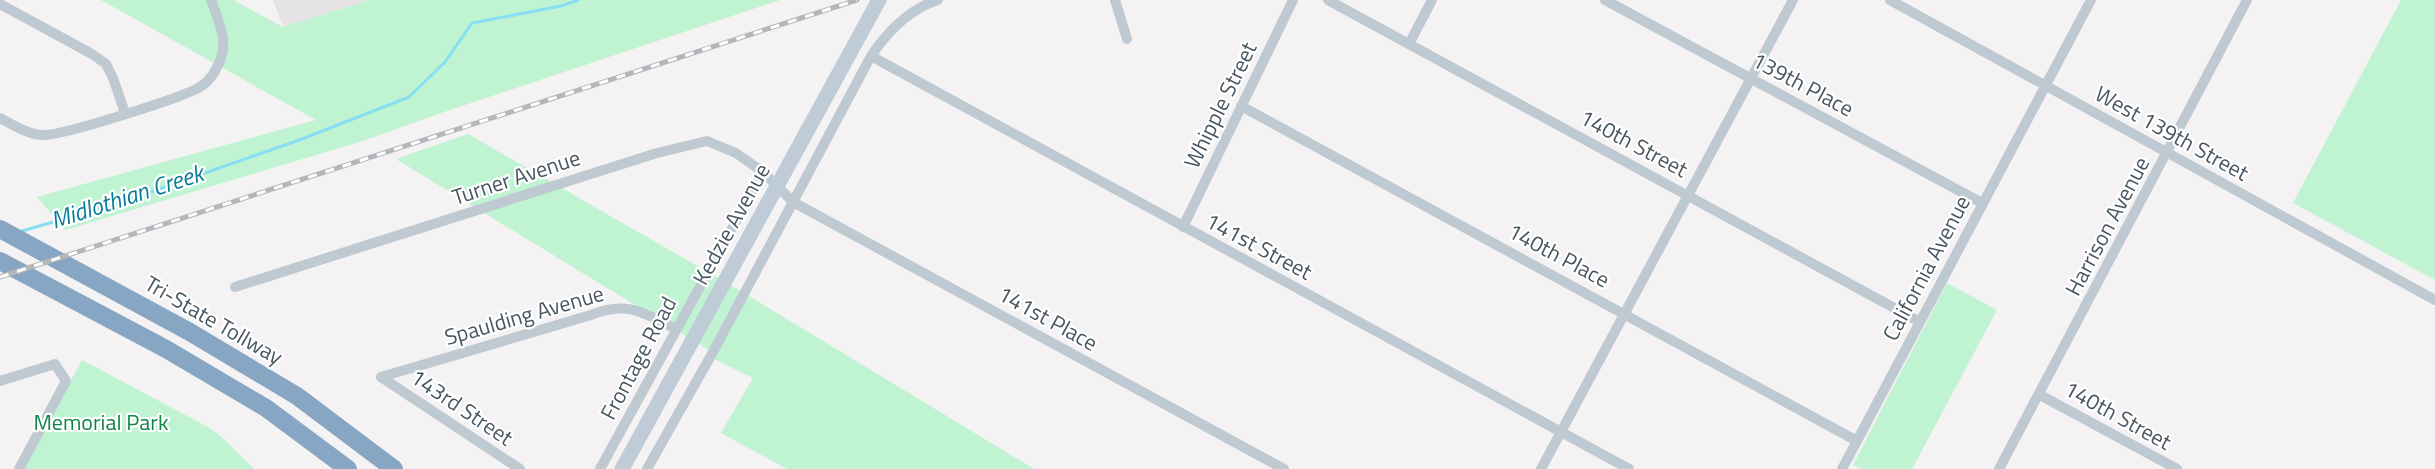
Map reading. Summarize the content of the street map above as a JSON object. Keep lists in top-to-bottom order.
{
  "streets": {
    "highway": ["Tri-State Tollway"],
    "main road": ["Kedzie Avenue"],
    "street": [
      "139th Place",
      "Whipple Street",
      "West 139th Street",
      "140th Street",
      "Turner Avenue",
      "Harrison Avenue",
      "141st Street",
      "140th Place",
      "California Avenue",
      "Spaulding Avenue",
      "141st Place",
      "Frontage Road",
      "143rd Street"
    ]
  },
  "crossings": [
    ["139th Place", "California Avenue"],
    ["Whipple Street", "141st Street"],
    ["Whipple Street", "140th Place"],
    ["West 139th Street", "Harrison Avenue"],
    ["West 139th Street", "California Avenue"],
    ["140th Street", "Harrison Avenue"],
    ["140th Street", "California Avenue"],
    ["Turner Avenue", "141st Place"],
    ["Turner Avenue", "Frontage Road"],
    ["140th Place", "California Avenue"],
    ["Spaulding Avenue", "Frontage Road"],
    ["Spaulding Avenue", "143rd Street"]
  ],
  "water": ["Midlothian Creek"],
  "parks": ["Memorial Park"]
}
